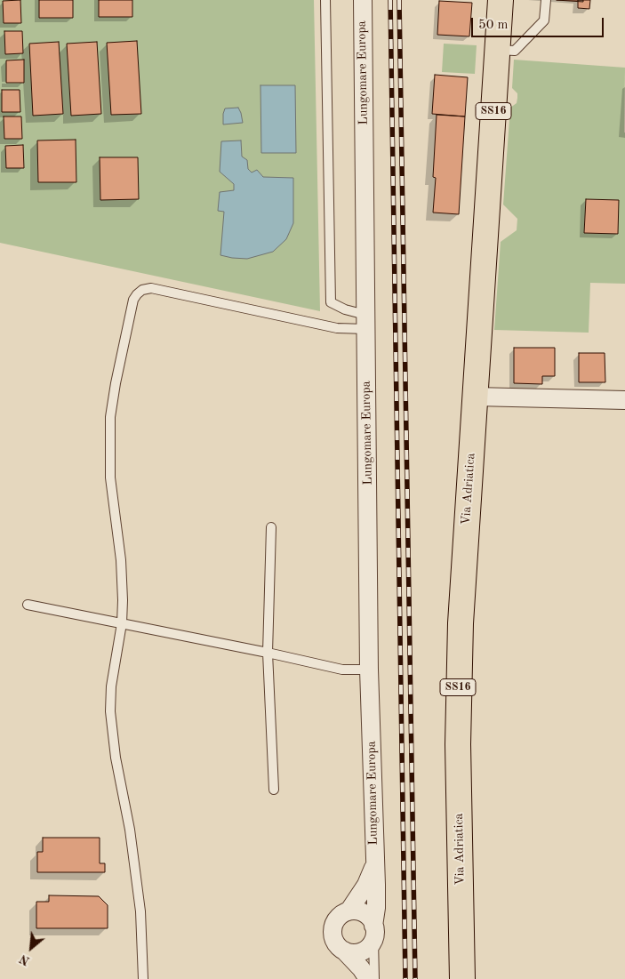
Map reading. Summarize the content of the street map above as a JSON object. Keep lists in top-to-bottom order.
{
  "streets": {
    "main road": ["SS16", "Via Adriatica"],
    "street": ["Lungomare Europa"]
  },
  "scale_bar": "50 m",
  "north": "bottom left"
}
